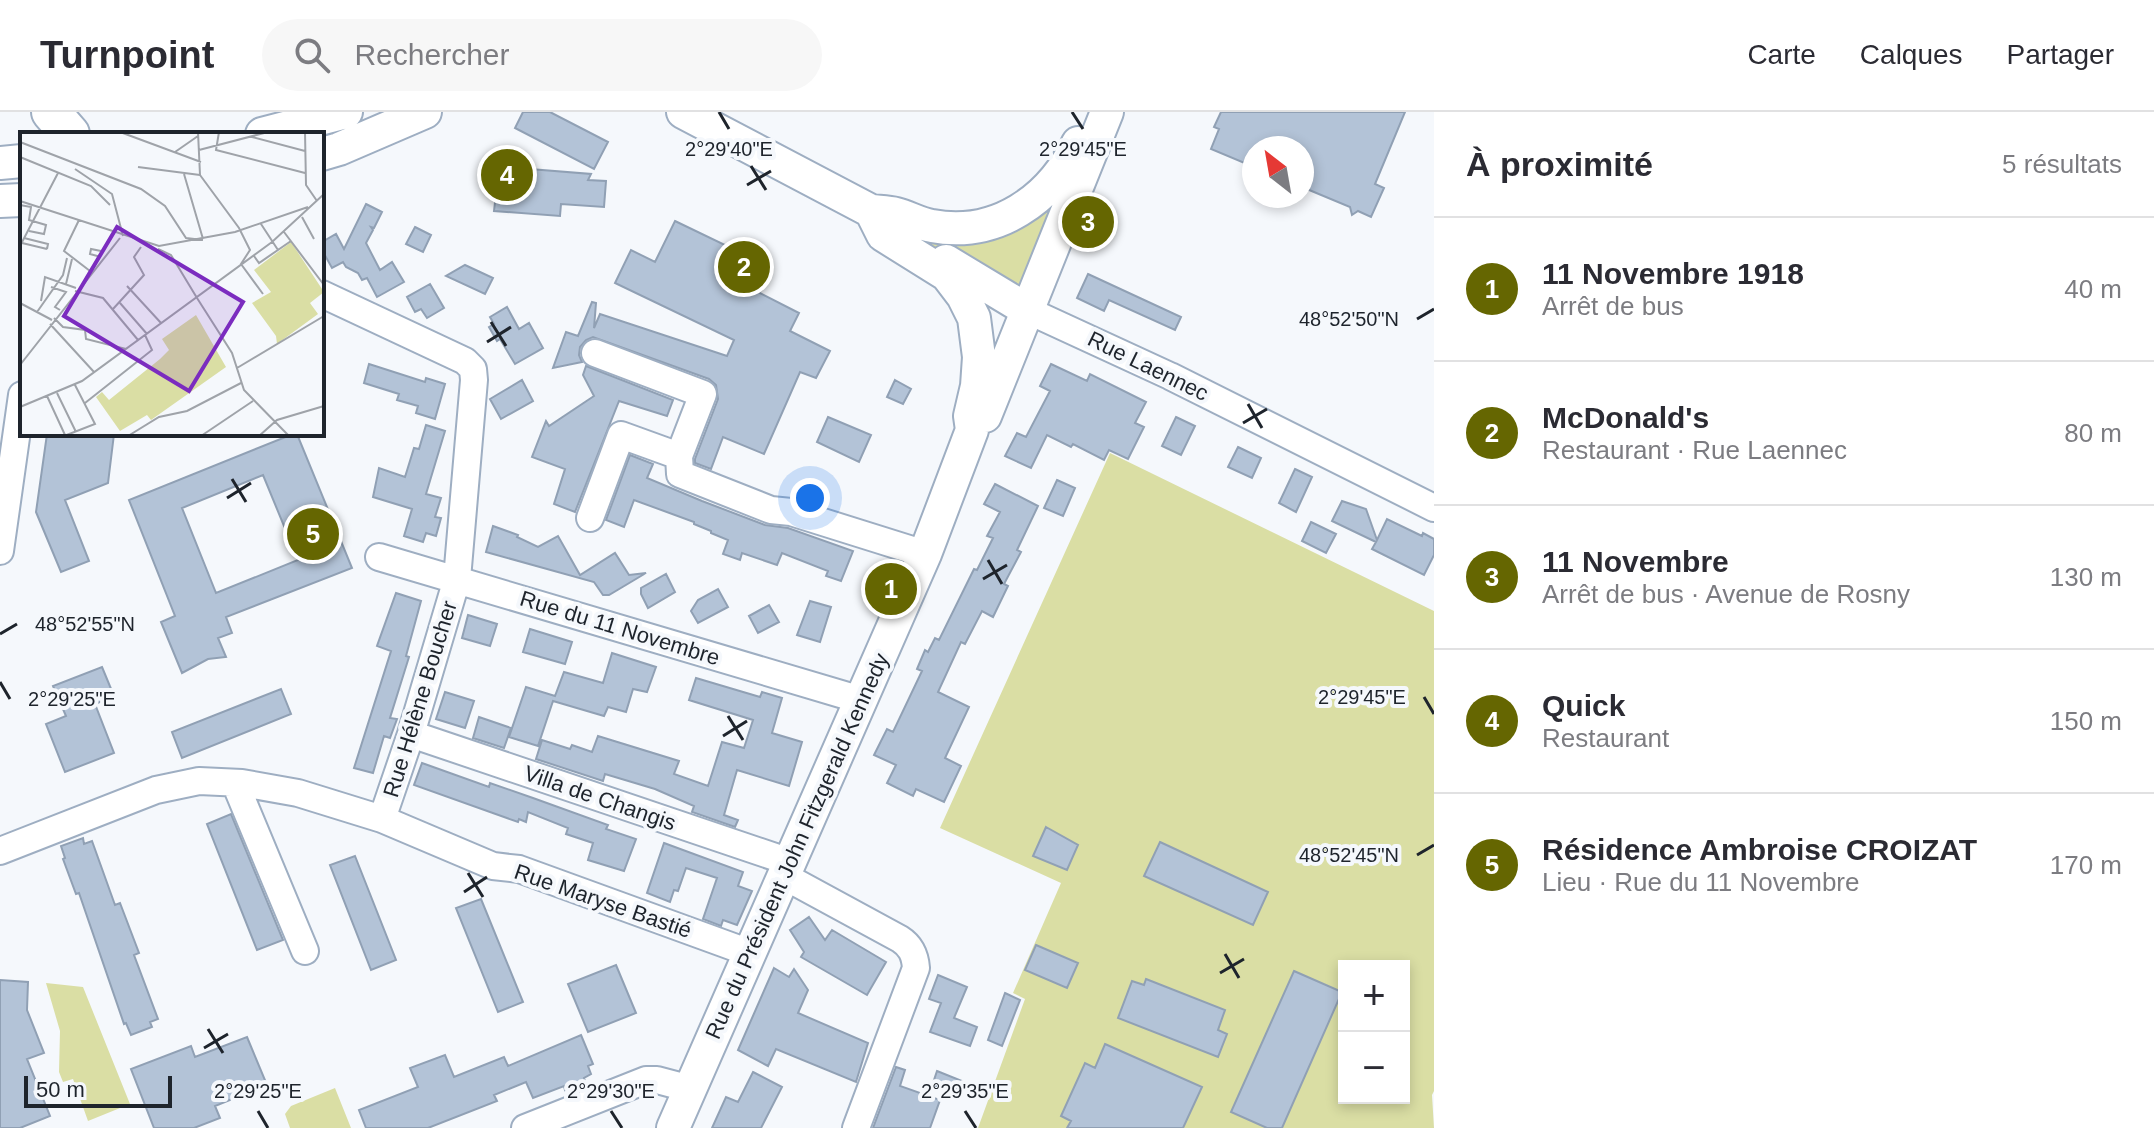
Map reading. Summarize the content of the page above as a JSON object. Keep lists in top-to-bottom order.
{
  "streets": {
    "main road": ["Rue Laennec", "Rue du Président John Fitzgerald Kennedy"],
    "street": [
      "Rue du 11 Novembre",
      "Rue Hélène Boucher",
      "Villa de Changis",
      "Rue Maryse Bastié"
    ]
  },
  "crossings": [
    ["Rue Laennec", "Rue du Président John Fitzgerald Kennedy"],
    ["Rue du 11 Novembre", "Rue Hélène Boucher"],
    ["Rue du 11 Novembre", "Rue du Président John Fitzgerald Kennedy"],
    ["Rue Hélène Boucher", "Villa de Changis"],
    ["Rue Hélène Boucher", "Rue Maryse Bastié"],
    ["Villa de Changis", "Rue du Président John Fitzgerald Kennedy"],
    ["Rue du Président John Fitzgerald Kennedy", "Rue Maryse Bastié"]
  ],
  "scale_bar": "50 m",
  "north": "top left",
  "page": {
    "header": "Turnpoint",
    "search": "Rechercher",
    "nav": ["Carte", "Calques", "Partager"],
    "heading": ["À proximité", "5 résultats"],
    "pins": [
      "4",
      "3",
      "2",
      "5",
      "1"
    ],
    "list": [
      {
        "mark": "1",
        "name": "11 Novembre 1918",
        "note": "Arrêt de bus",
        "value": "40 m"
      },
      {
        "mark": "2",
        "name": "McDonald's",
        "note": "Restaurant · Rue Laennec",
        "value": "80 m"
      },
      {
        "mark": "3",
        "name": "11 Novembre",
        "note": "Arrêt de bus · Avenue de Rosny",
        "value": "130 m"
      },
      {
        "mark": "4",
        "name": "Quick",
        "note": "Restaurant",
        "value": "150 m"
      },
      {
        "mark": "5",
        "name": "Résidence Ambroise CROIZAT",
        "note": "Lieu · Rue du 11 Novembre",
        "value": "170 m"
      }
    ],
    "map_buttons": ["+", "−"],
    "scale": "50 m"
  },
  "coordinates": [
    "2°29'40\"E",
    "2°29'45\"E",
    "48°52'50\"N",
    "48°52'55\"N",
    "2°29'25\"E",
    "48°52'45\"N",
    "2°29'30\"E",
    "2°29'35\"E"
  ]
}
